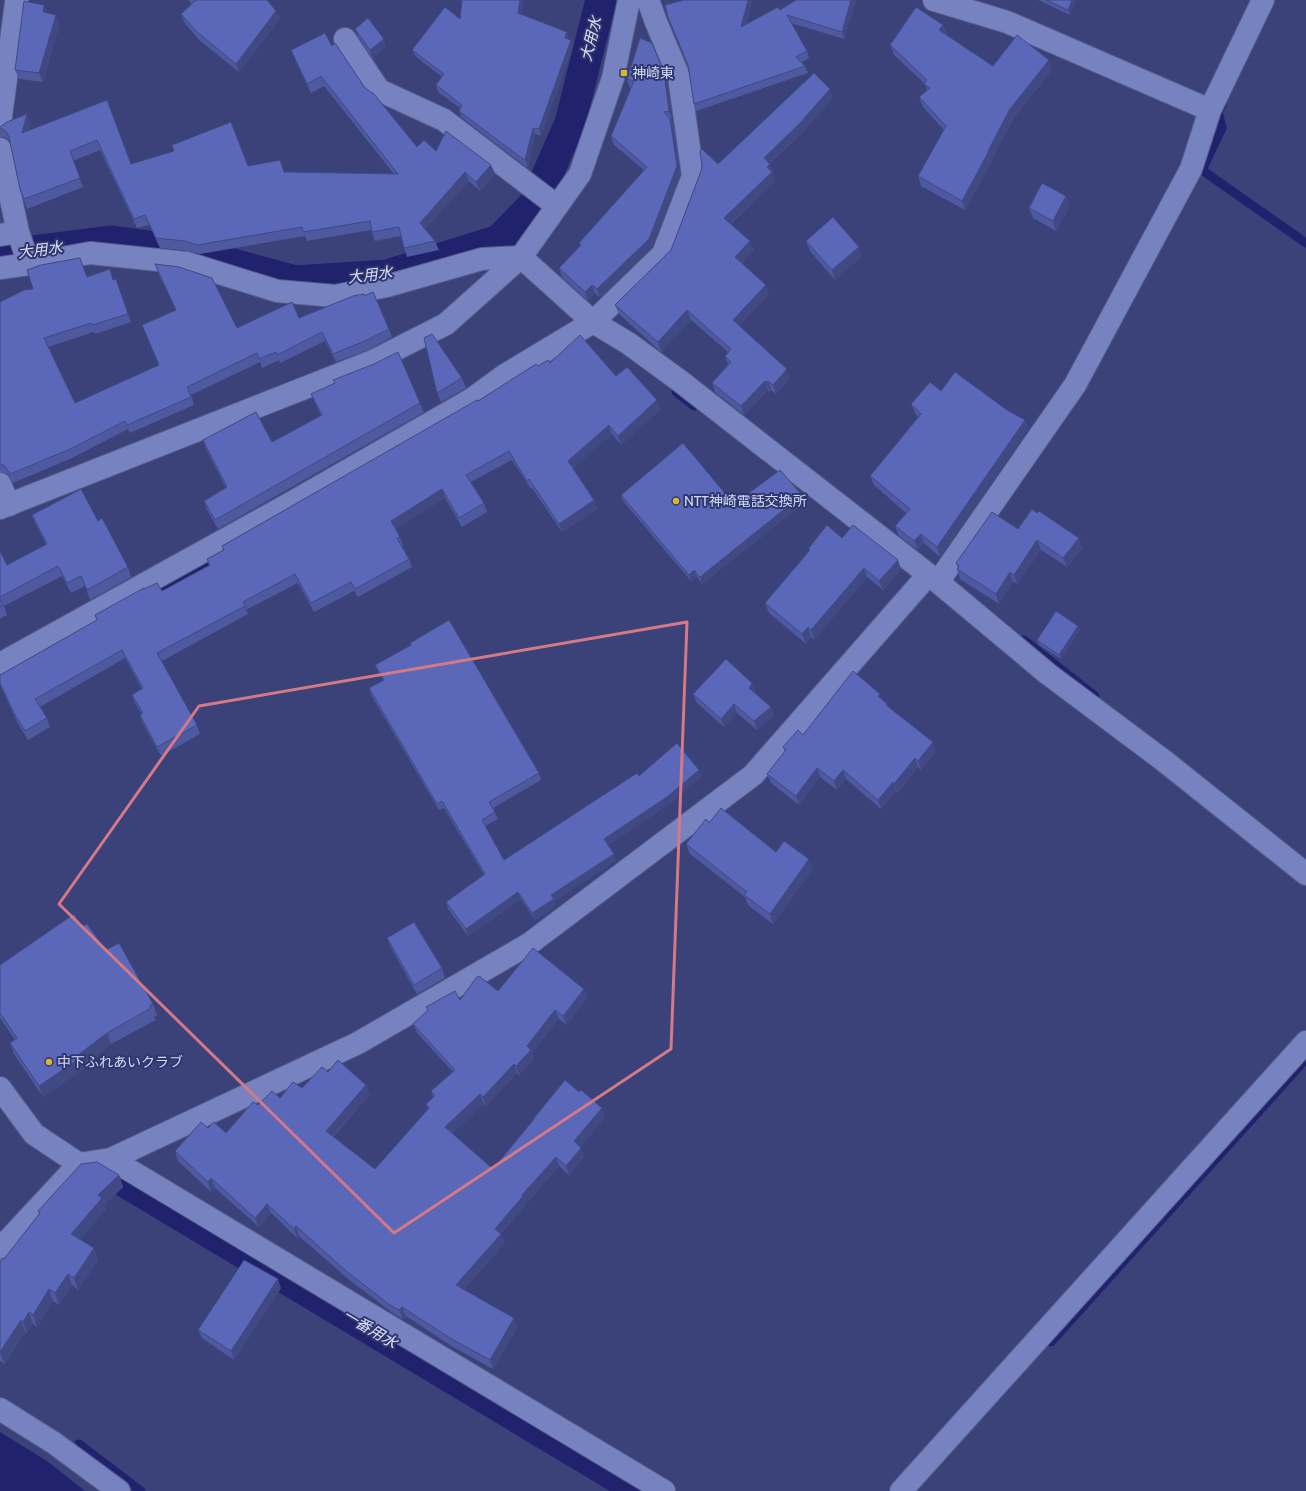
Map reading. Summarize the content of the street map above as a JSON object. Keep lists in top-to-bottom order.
{
  "water": ["大用水", "一番用水"],
  "places": {
    "transit": ["神崎東"],
    "other": ["NTT神崎電話交換所", "中下ふれあいクラブ"]
  }
}
